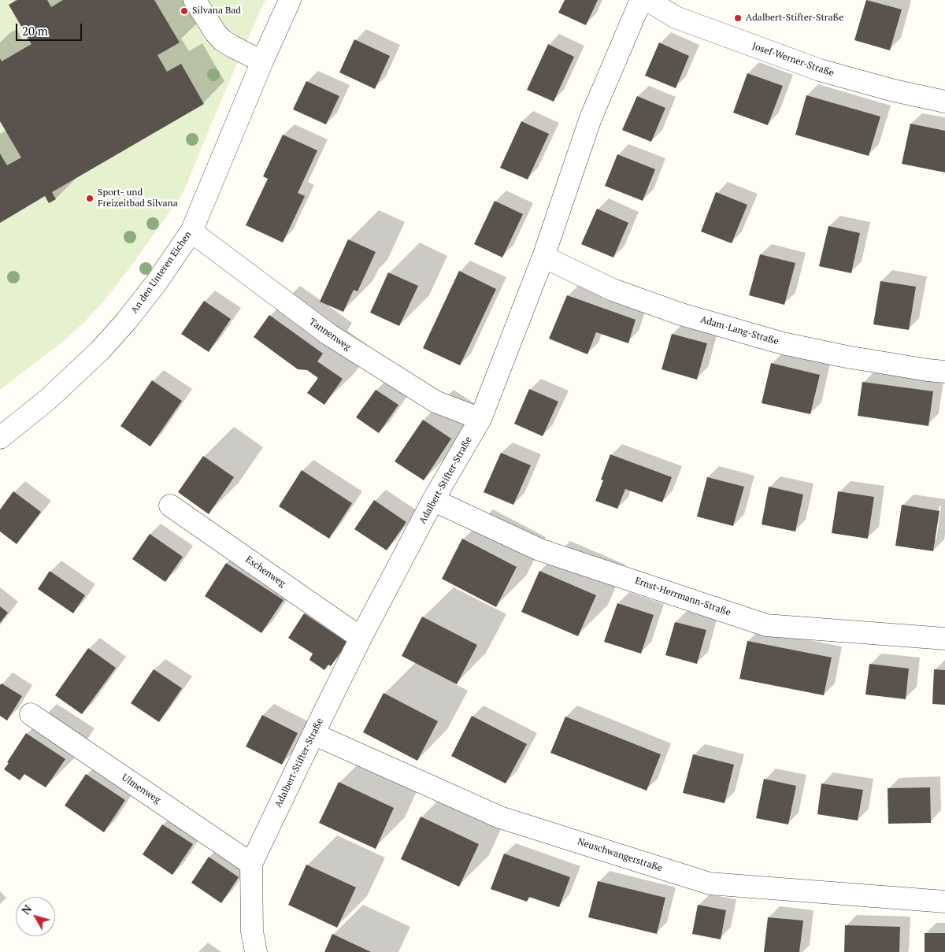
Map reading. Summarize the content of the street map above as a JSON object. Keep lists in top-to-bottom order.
{
  "streets": {
    "street": [
      "Josef-Werner-Straße",
      "An den Unteren Eichen",
      "Adam-Lang-Straße",
      "Tannenweg",
      "Adalbert-Stifter-Straße",
      "Eschenweg",
      "Ernst-Herrmann-Straße",
      "Ulmenweg",
      "Neuschwangerstraße"
    ]
  },
  "crossings": [
    ["An den Unteren Eichen", "Tannenweg"],
    ["Adam-Lang-Straße", "Adalbert-Stifter-Straße"],
    ["Tannenweg", "Adalbert-Stifter-Straße"],
    ["Adalbert-Stifter-Straße", "Eschenweg"],
    ["Adalbert-Stifter-Straße", "Ernst-Herrmann-Straße"],
    ["Adalbert-Stifter-Straße", "Ulmenweg"],
    ["Adalbert-Stifter-Straße", "Neuschwangerstraße"]
  ],
  "places": ["Silvana Bad", "Adalbert-Stifter-Straße", "Sport- und Freizeitbad Silvana"],
  "scale_bar": "20 m",
  "north": "top left"
}
